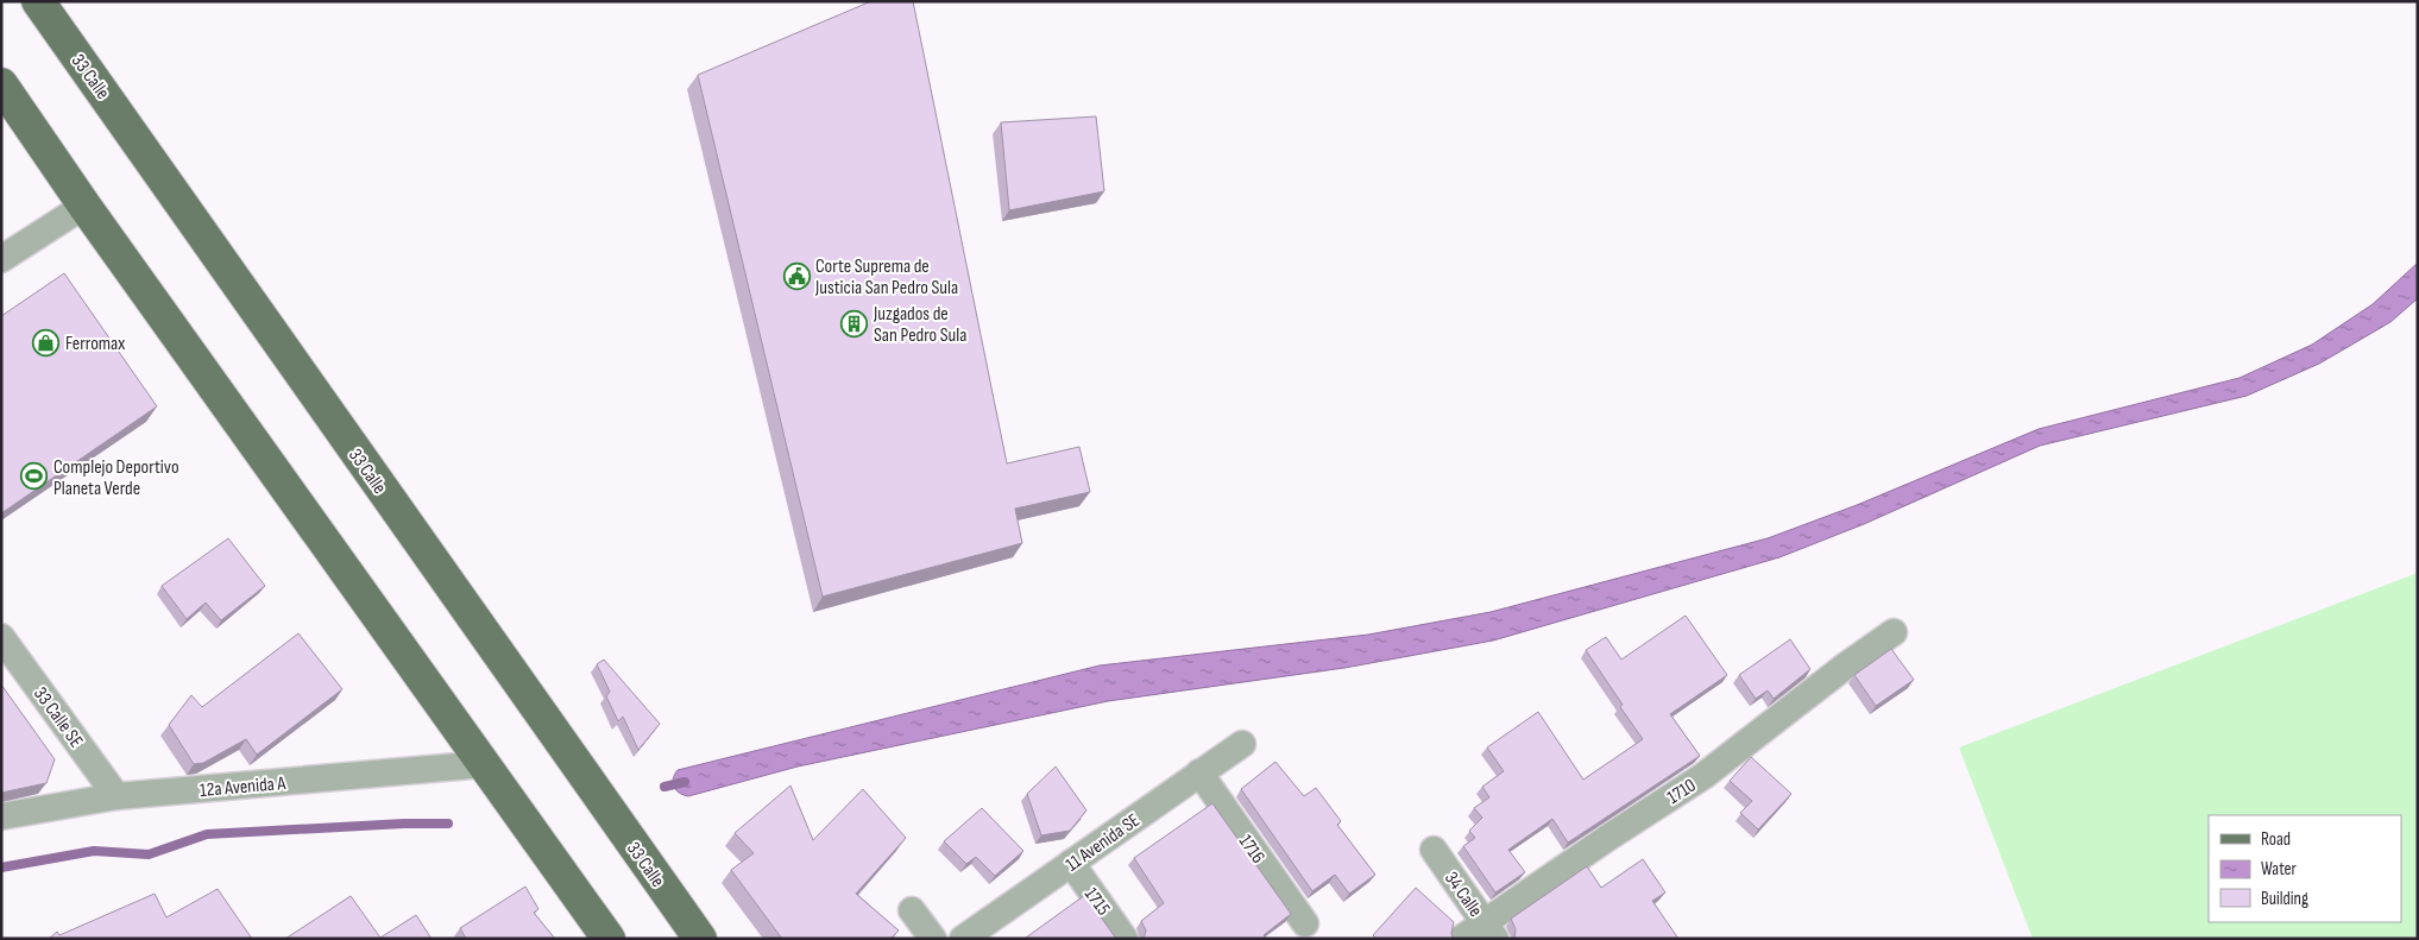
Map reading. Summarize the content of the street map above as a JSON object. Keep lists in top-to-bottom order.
{
  "streets": {
    "main road": ["33 Calle"],
    "street": [
      "33 Calle SE",
      "12a Avenida A",
      "1710",
      "11 Avenida SE",
      "1716",
      "34 Calle",
      "1715"
    ]
  },
  "crossings": [
    ["33 Calle SE", "12a Avenida A"],
    ["1710", "34 Calle"],
    ["11 Avenida SE", "1716"],
    ["11 Avenida SE", "1715"]
  ],
  "places": {
    "public building": ["Corte Suprema de Justicia San Pedro Sula"],
    "building": ["Juzgados de San Pedro Sula"],
    "shop": ["Ferromax"],
    "sports": ["Complejo Deportivo Planeta Verde"]
  },
  "legend": ["Road", "Water", "Building"]
}
